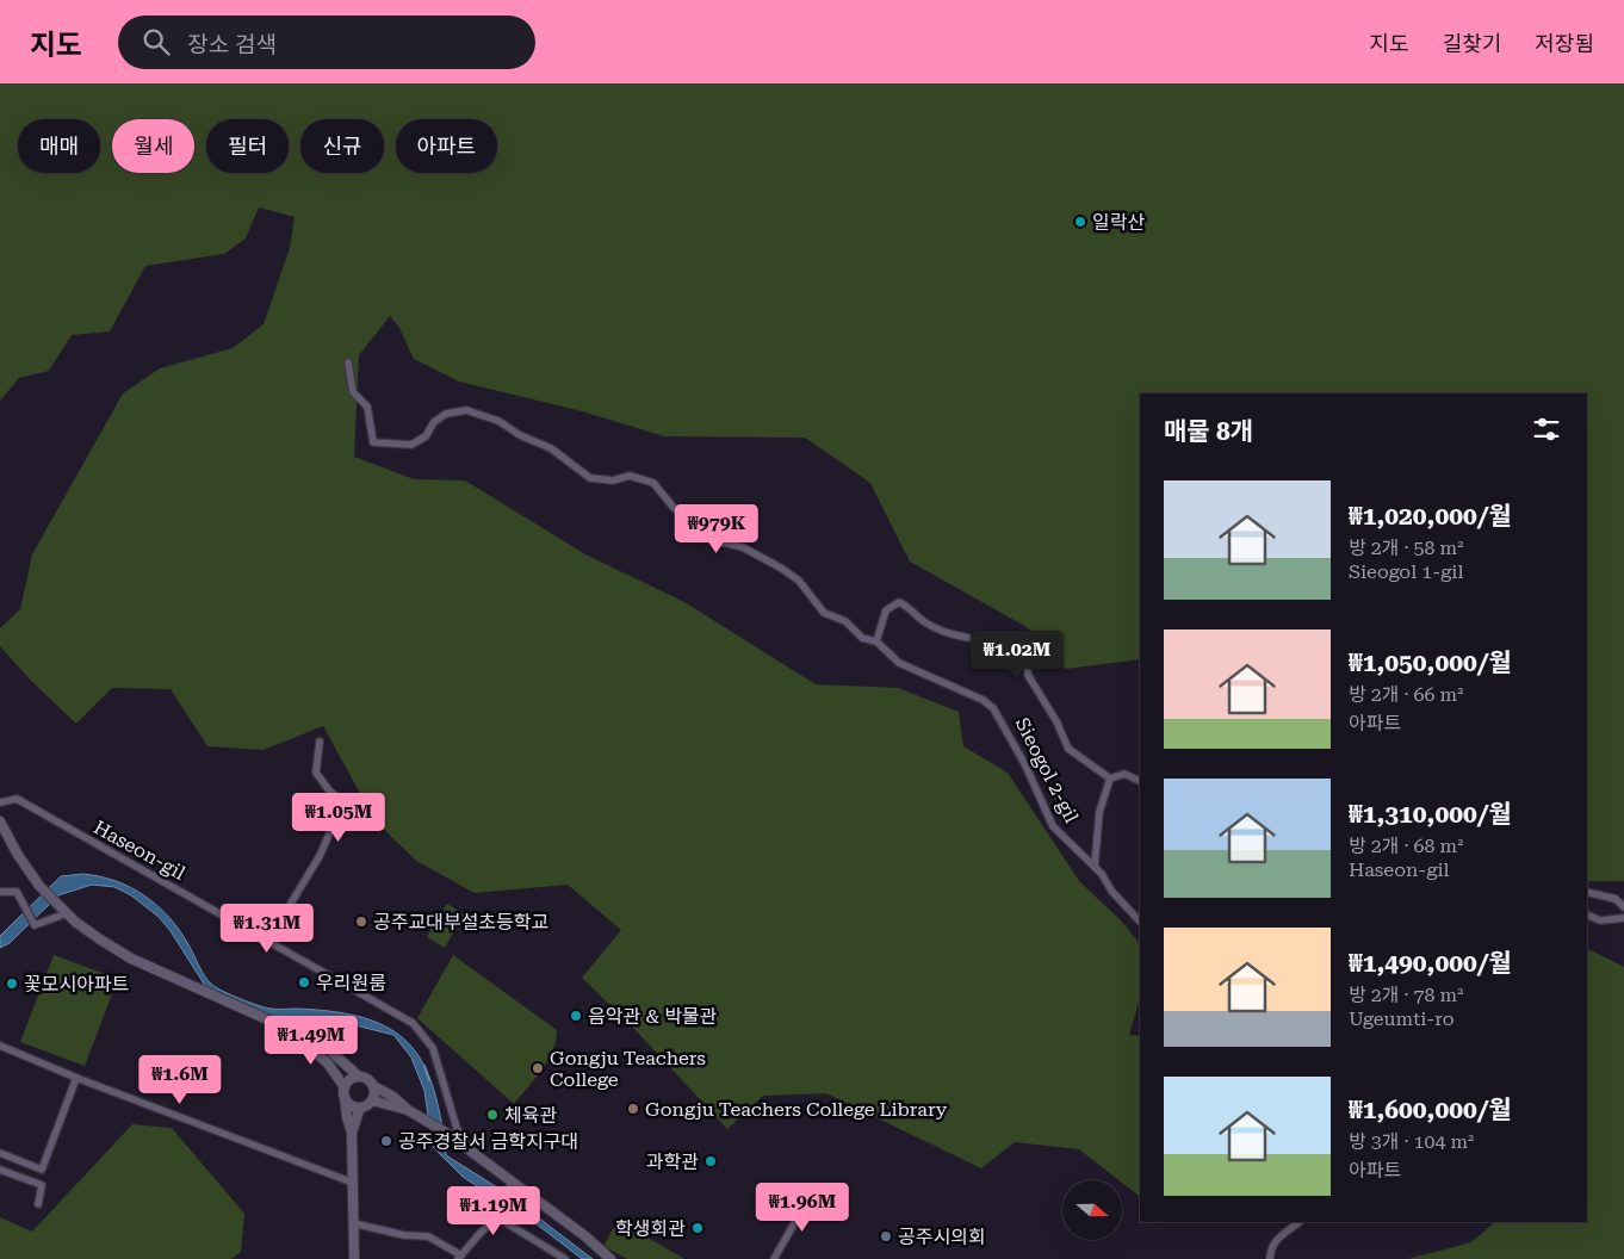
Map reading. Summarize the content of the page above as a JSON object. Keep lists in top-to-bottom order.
{
  "streets": {
    "street": ["Sieogol 2-gil", "Haseon-gil"]
  },
  "places": [
    "일락산",
    "공주교대부설초등학교",
    "우리원룸",
    "꽃모시아파트",
    "음악관 & 박물관",
    "Gongju Teachers College",
    "Gongju Teachers College Library",
    "체육관",
    "공주경찰서 금학지구대",
    "과학관",
    "학생회관",
    "공주시의회"
  ],
  "north": "right",
  "page": {
    "header": "지도",
    "search": "장소 검색",
    "nav": ["지도", "길찾기", "저장됨"],
    "chip": [
      "매매",
      "월세",
      "필터",
      "신규",
      "아파트"
    ],
    "heading": "매물 8개",
    "list": [
      {
        "name": "₩1,020,000/월",
        "note": "방 2개 · 58 m² · Sieogol 1-gil"
      },
      {
        "name": "₩1,050,000/월",
        "note": "방 2개 · 66 m² · 아파트"
      },
      {
        "name": "₩1,310,000/월",
        "note": "방 2개 · 68 m² · Haseon-gil"
      },
      {
        "name": "₩1,490,000/월",
        "note": "방 2개 · 78 m² · Ugeumti-ro"
      },
      {
        "name": "₩1,600,000/월",
        "note": "방 3개 · 104 m² · 아파트"
      }
    ],
    "price": [
      "₩979K",
      "₩1.02M",
      "₩1.05M",
      "₩1.31M",
      "₩1.49M",
      "₩1.6M",
      "₩1.96M",
      "₩1.19M"
    ]
  }
}
